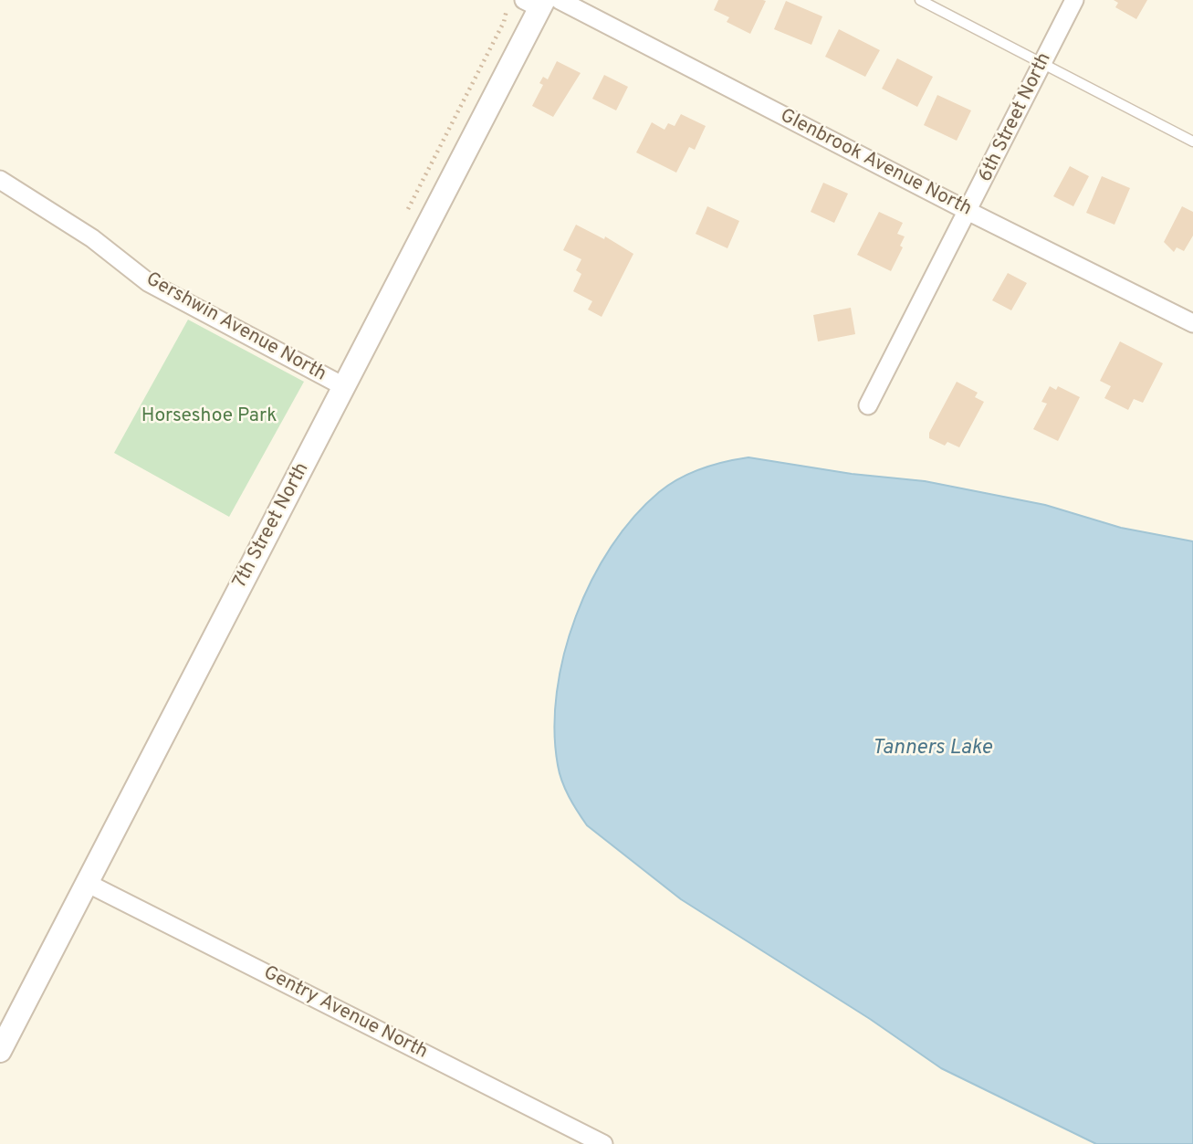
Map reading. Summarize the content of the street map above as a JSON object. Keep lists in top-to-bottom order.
{
  "streets": {
    "street": [
      "6th Street North",
      "Glenbrook Avenue North",
      "Gershwin Avenue North",
      "7th Street North",
      "Gentry Avenue North"
    ]
  },
  "crossings": [
    ["6th Street North", "Glenbrook Avenue North"],
    ["Glenbrook Avenue North", "7th Street North"],
    ["Gershwin Avenue North", "7th Street North"],
    ["7th Street North", "Gentry Avenue North"]
  ],
  "water": ["Tanners Lake"],
  "parks": ["Horseshoe Park"]
}
